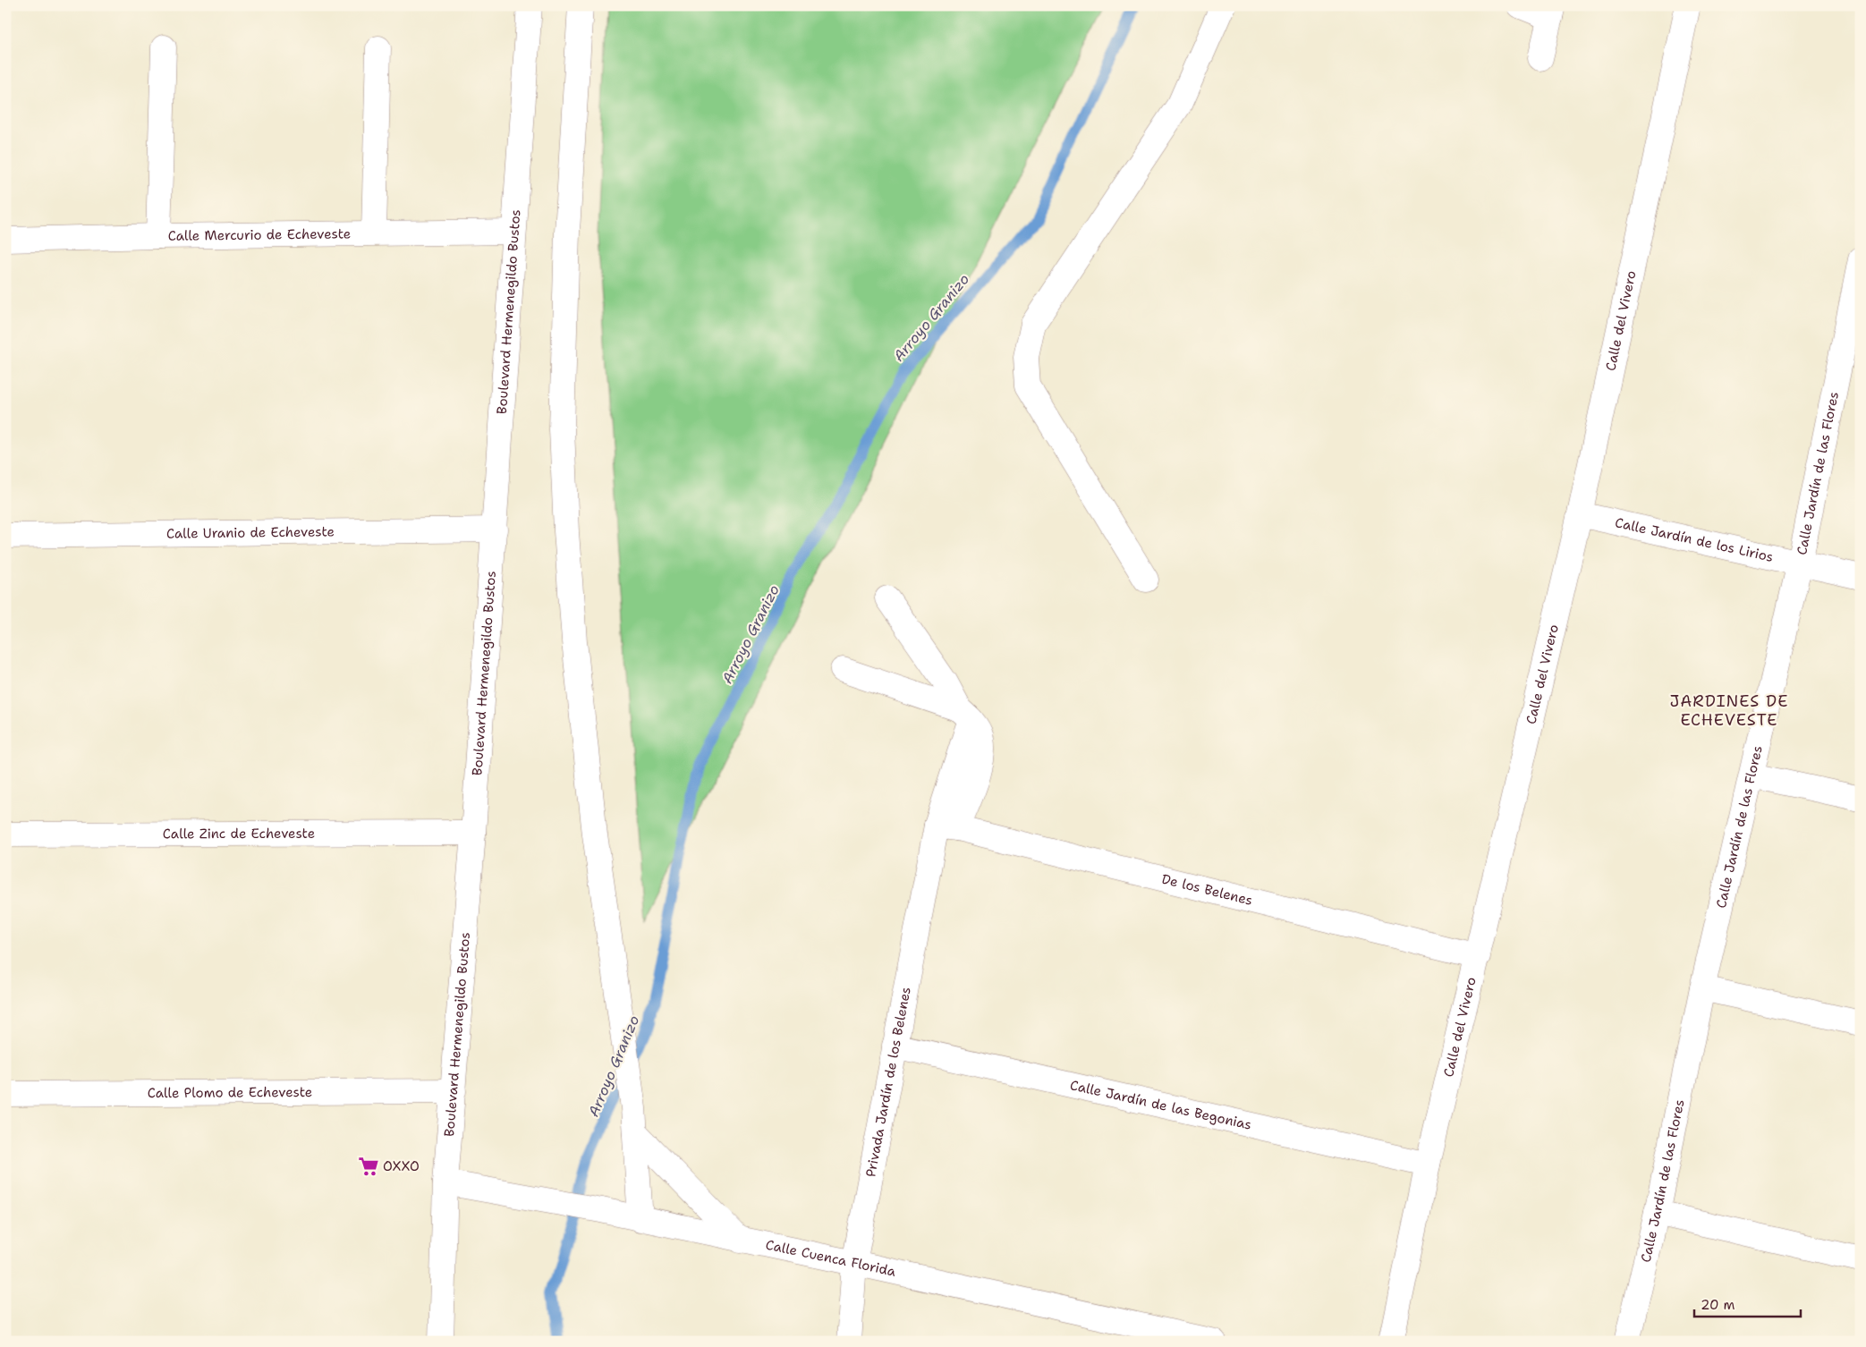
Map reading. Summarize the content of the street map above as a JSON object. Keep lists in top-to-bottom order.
{
  "streets": {
    "street": [
      "Calle Mercurio de Echeveste",
      "Boulevard Hermenegildo Bustos",
      "Calle del Vivero",
      "Calle Jardín de las Flores",
      "Calle Uranio de Echeveste",
      "Calle Jardín de los Lirios",
      "Calle Zinc de Echeveste",
      "De los Belenes",
      "Privada Jardín de los Belenes",
      "Calle Plomo de Echeveste",
      "Calle Jardín de las Begonias",
      "Calle Cuenca Florida"
    ]
  },
  "crossings": [
    ["Calle Mercurio de Echeveste", "Boulevard Hermenegildo Bustos"],
    ["Boulevard Hermenegildo Bustos", "Calle Uranio de Echeveste"],
    ["Boulevard Hermenegildo Bustos", "Calle Zinc de Echeveste"],
    ["Boulevard Hermenegildo Bustos", "Calle Plomo de Echeveste"],
    ["Boulevard Hermenegildo Bustos", "Calle Cuenca Florida"],
    ["Calle del Vivero", "Calle Jardín de los Lirios"],
    ["Calle del Vivero", "De los Belenes"],
    ["Calle del Vivero", "Calle Jardín de las Begonias"],
    ["Calle Jardín de las Flores", "Calle Jardín de los Lirios"],
    ["De los Belenes", "Privada Jardín de los Belenes"],
    ["Privada Jardín de los Belenes", "Calle Jardín de las Begonias"],
    ["Privada Jardín de los Belenes", "Calle Cuenca Florida"]
  ],
  "districts": ["JARDINES DE ECHEVESTE"],
  "water": ["Arroyo Granizo"],
  "places": {
    "supermarket": ["OXXO"]
  },
  "scale_bar": "20 m"
}
